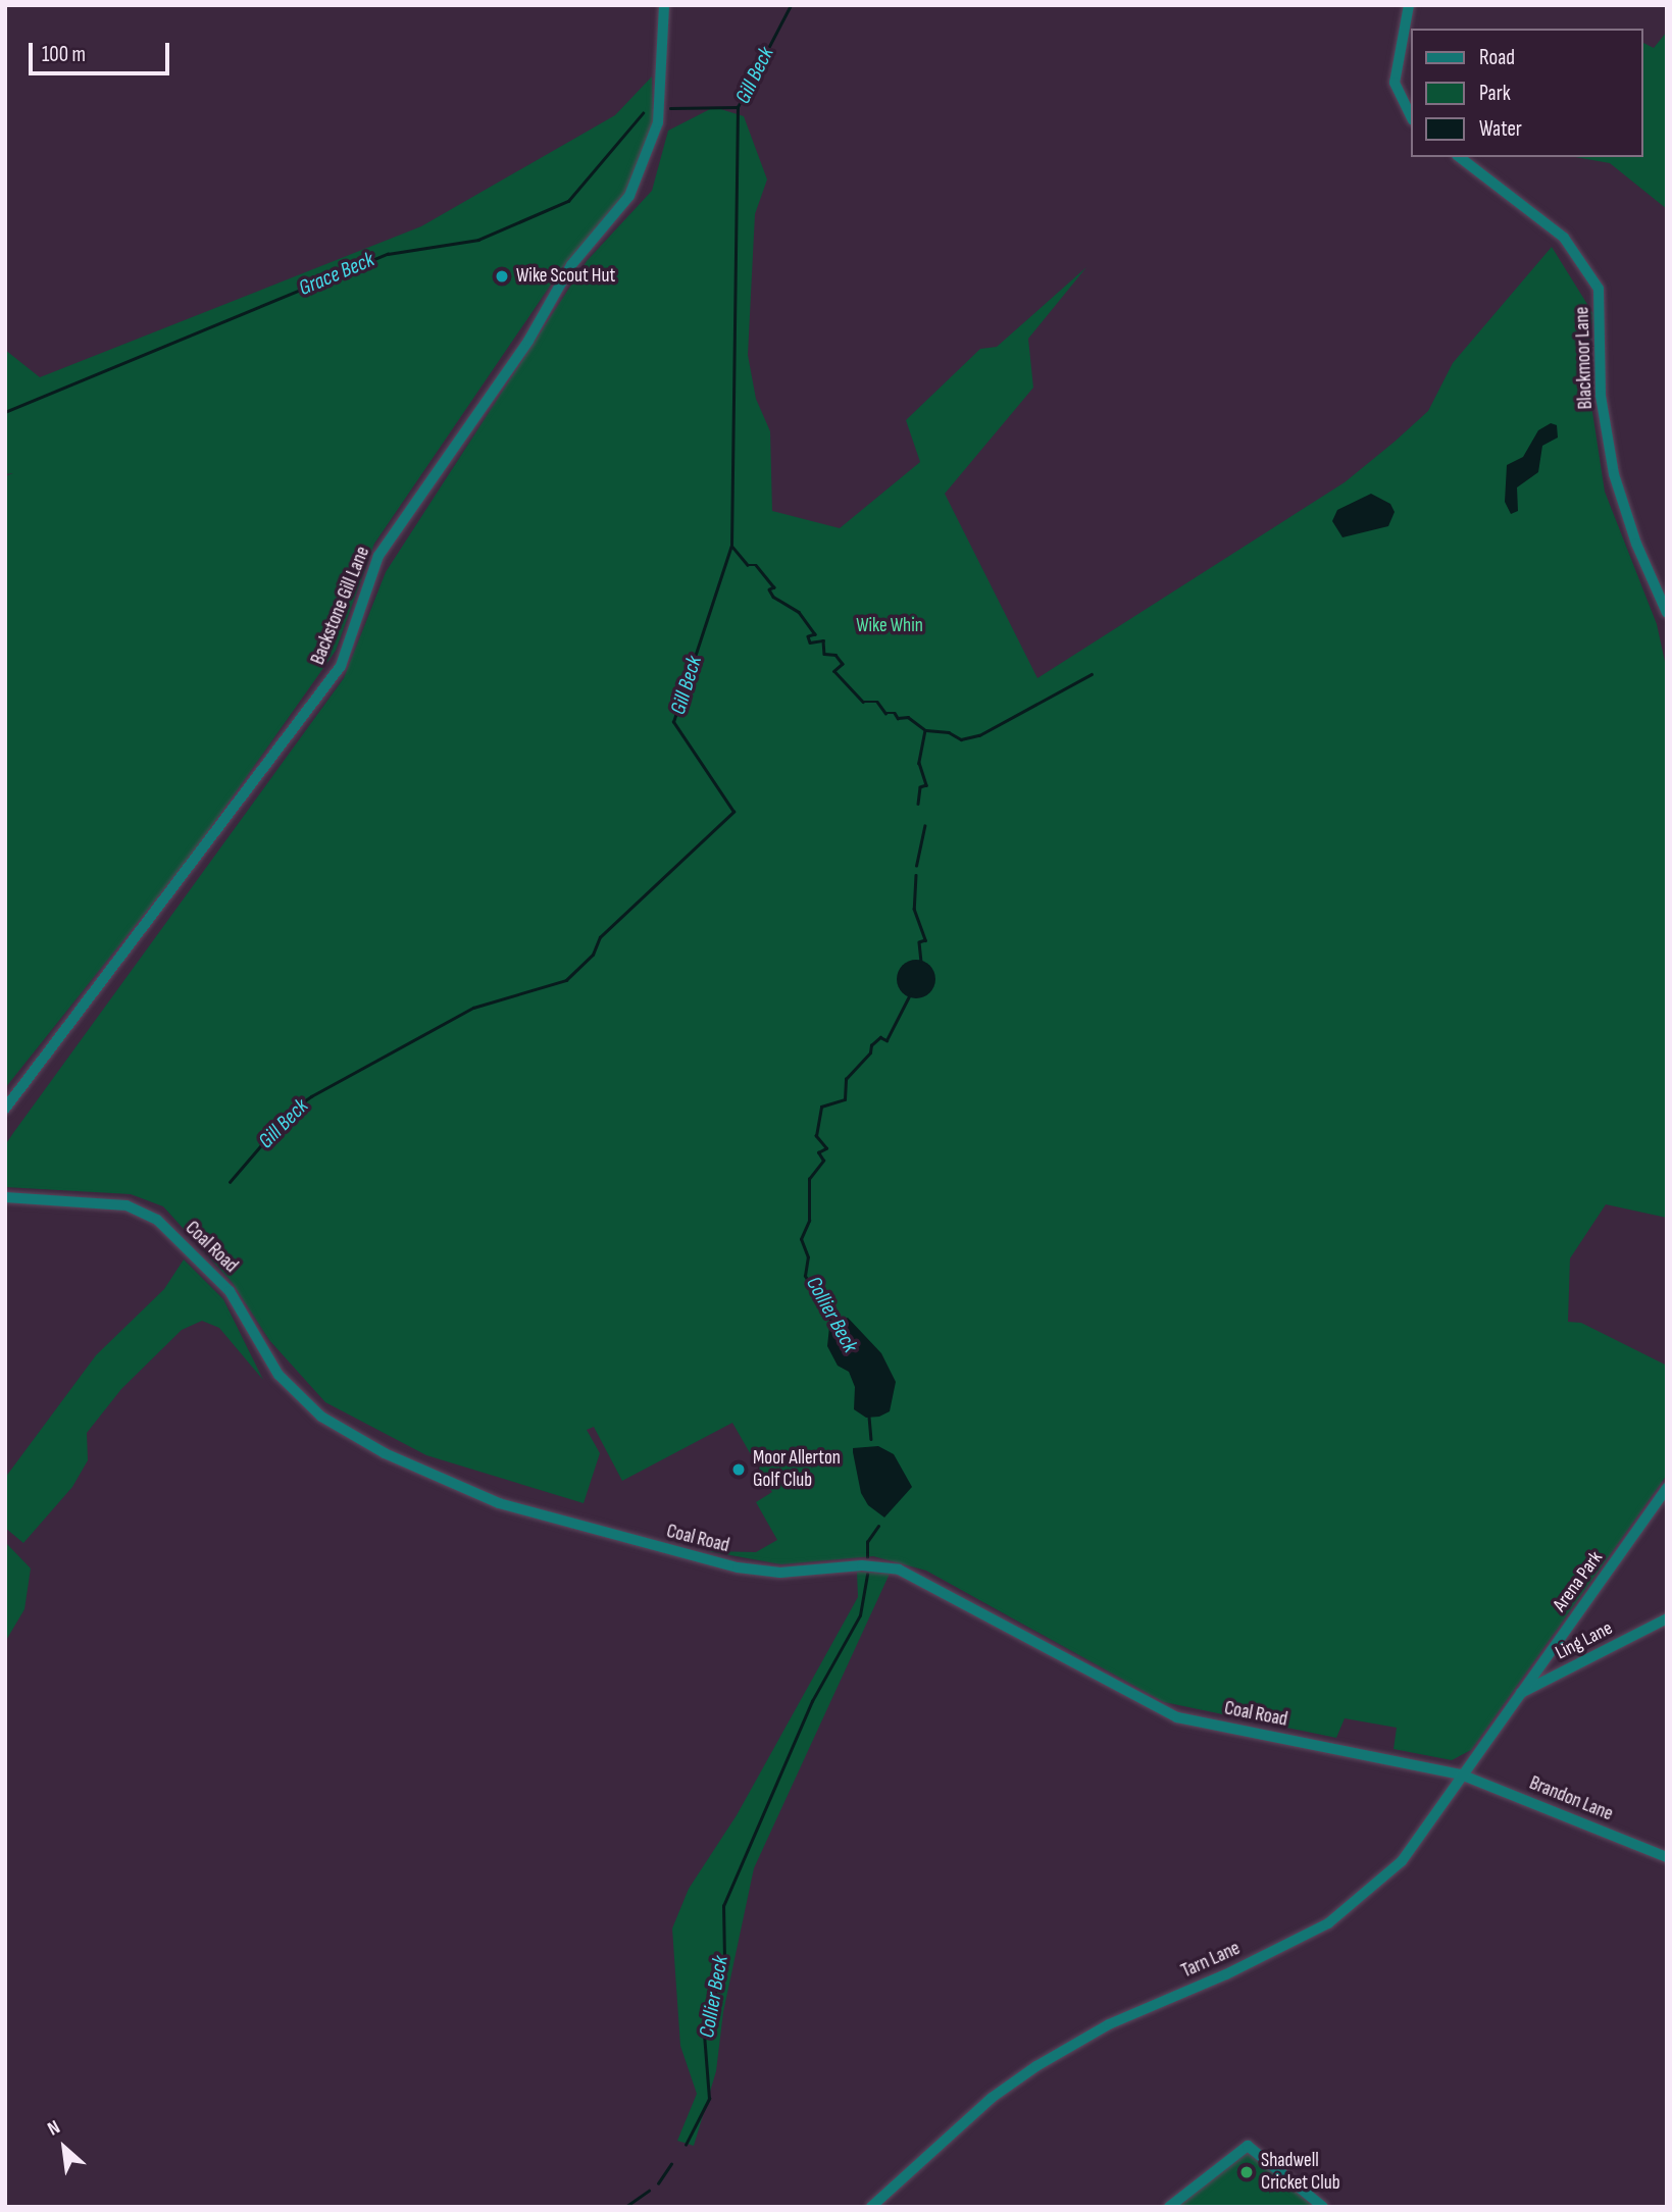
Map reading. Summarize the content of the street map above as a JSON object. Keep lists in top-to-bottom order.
{
  "streets": {
    "street": [
      "Blackmoor Lane",
      "Backstone Gill Lane",
      "Coal Road",
      "Arena Park",
      "Ling Lane",
      "Brandon Lane",
      "Tarn Lane"
    ]
  },
  "crossings": [
    ["Coal Road", "Brandon Lane"],
    ["Coal Road", "Tarn Lane"],
    ["Arena Park", "Ling Lane"],
    ["Arena Park", "Tarn Lane"],
    ["Ling Lane", "Tarn Lane"],
    ["Brandon Lane", "Tarn Lane"]
  ],
  "water": ["Gill Beck", "Grace Beck", "Collier Beck"],
  "parks": ["Wike Whin"],
  "places": ["Wike Scout Hut", "Moor Allerton Golf Club", "Shadwell Cricket Club"],
  "legend": ["Road", "Park", "Water"],
  "scale_bar": "100 m",
  "north": "top left"
}
